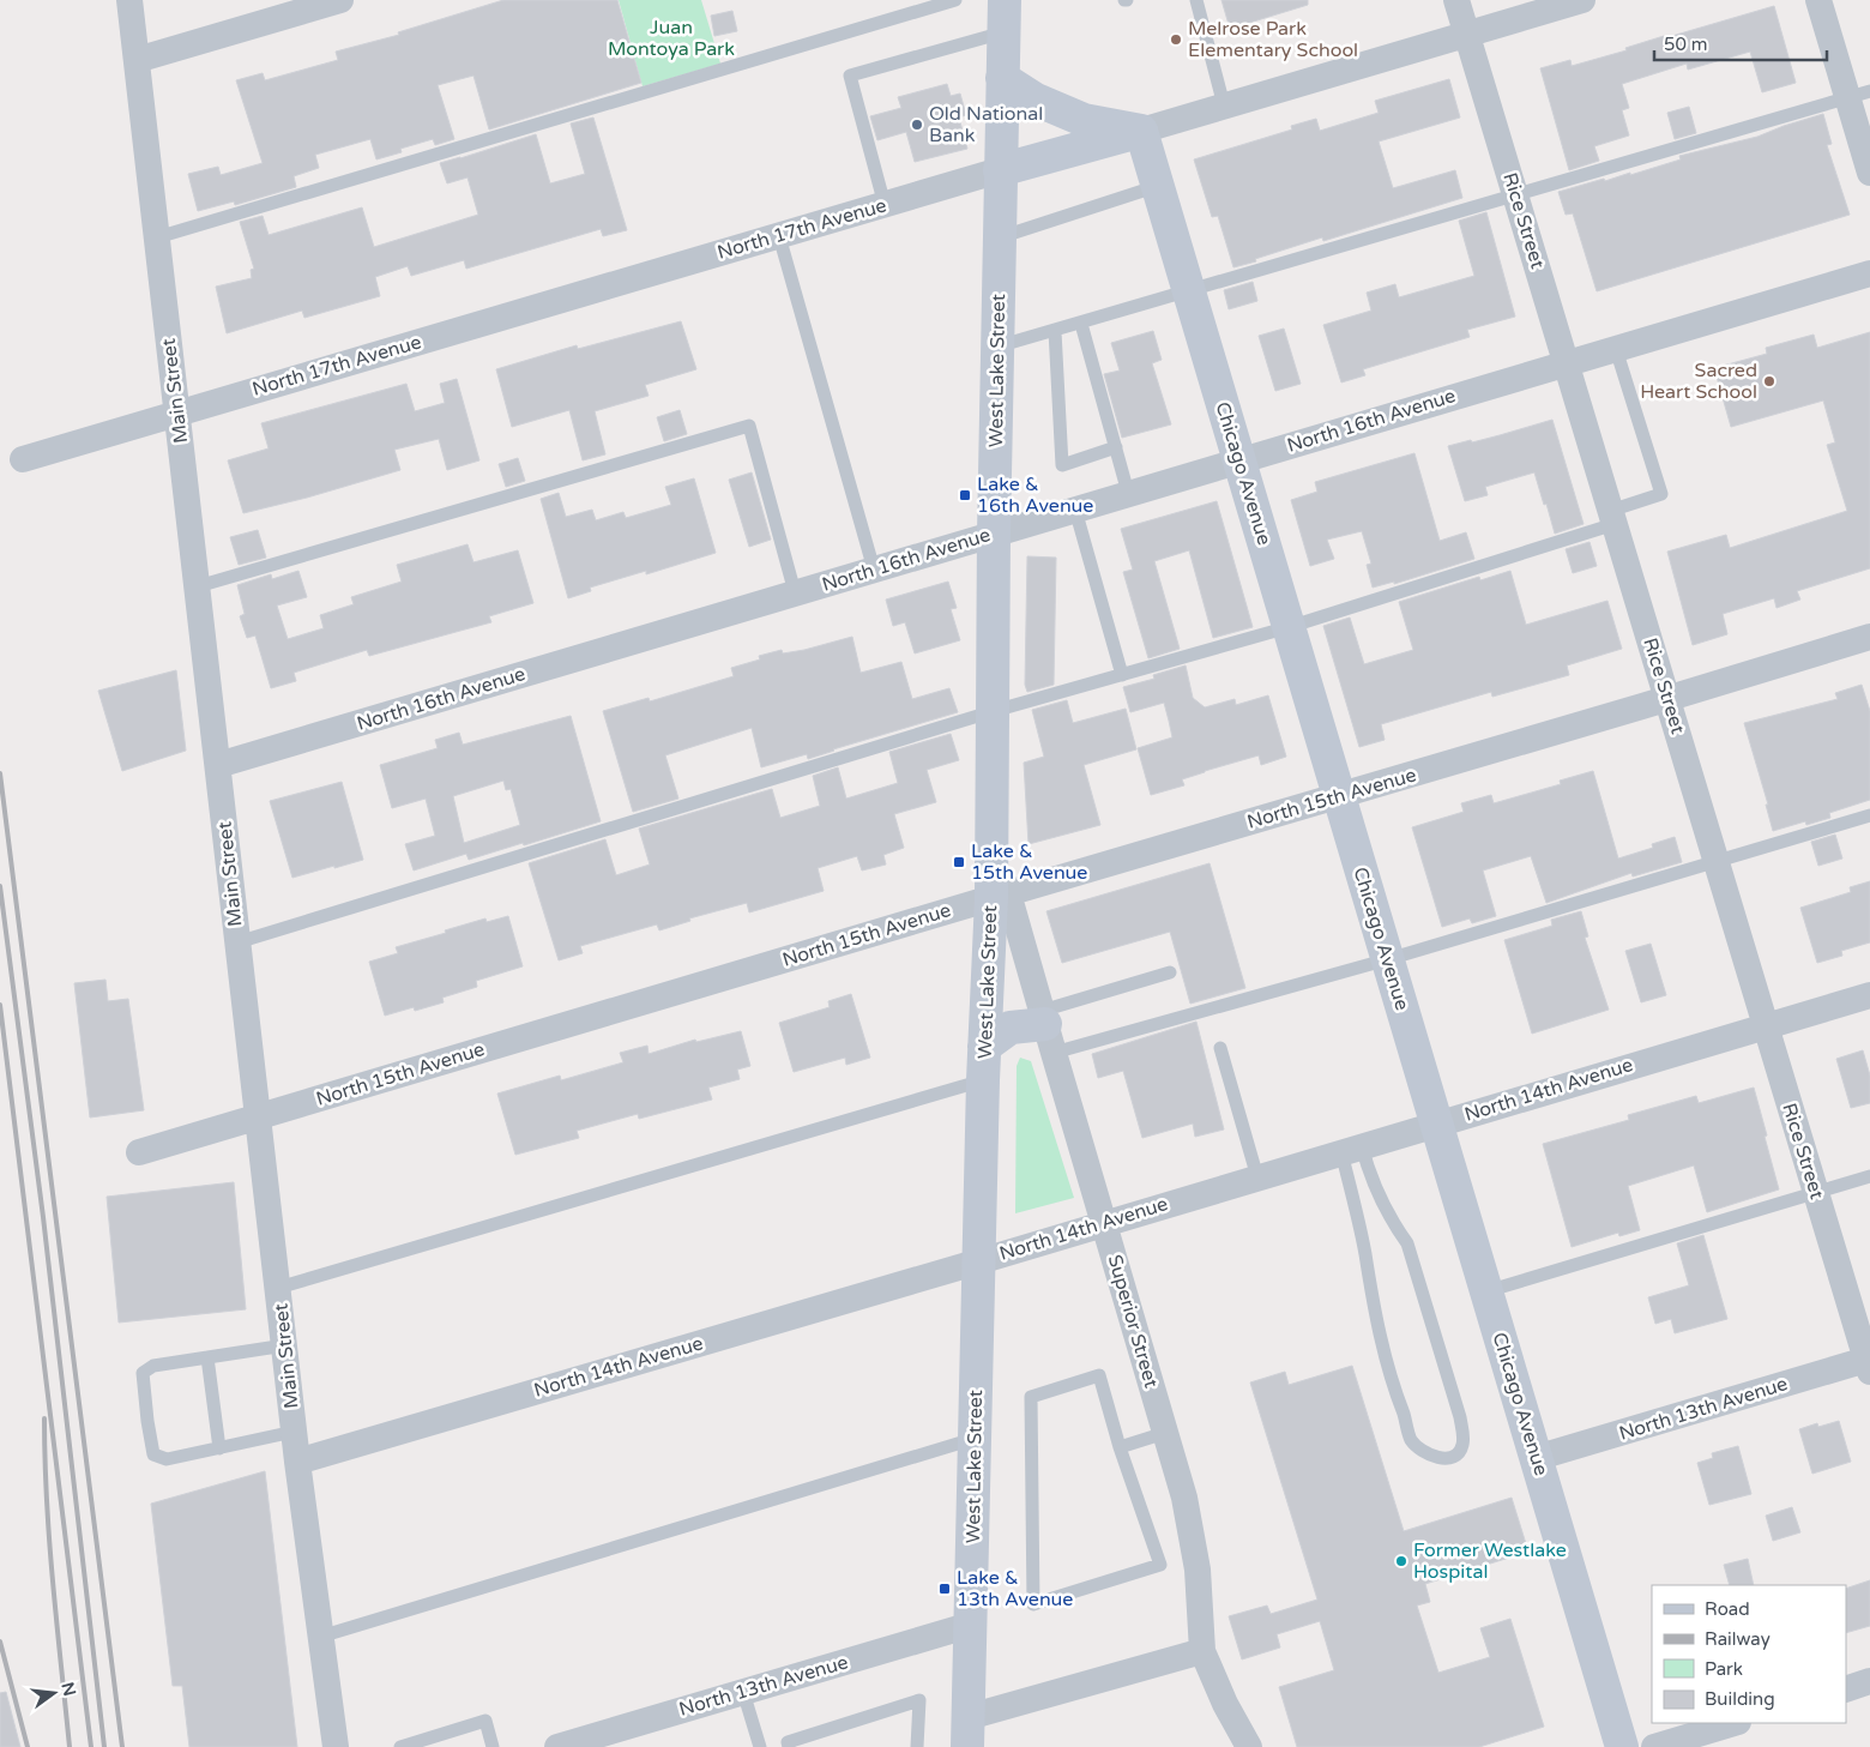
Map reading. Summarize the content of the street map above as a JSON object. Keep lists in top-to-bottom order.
{
  "streets": {
    "main road": ["North 17th Avenue", "West Lake Street", "Chicago Avenue"],
    "street": [
      "Rice Street",
      "Main Street",
      "North 16th Avenue",
      "North 15th Avenue",
      "North 14th Avenue",
      "Superior Street",
      "North 13th Avenue"
    ]
  },
  "crossings": [
    ["Rice Street", "North 17th Avenue"],
    ["Rice Street", "North 16th Avenue"],
    ["Rice Street", "North 15th Avenue"],
    ["Rice Street", "North 14th Avenue"],
    ["Rice Street", "North 13th Avenue"],
    ["North 17th Avenue", "West Lake Street"],
    ["North 17th Avenue", "Main Street"],
    ["North 17th Avenue", "Chicago Avenue"],
    ["West Lake Street", "North 16th Avenue"],
    ["West Lake Street", "North 15th Avenue"],
    ["West Lake Street", "North 14th Avenue"],
    ["West Lake Street", "Superior Street"],
    ["West Lake Street", "North 13th Avenue"],
    ["Main Street", "North 16th Avenue"],
    ["Main Street", "North 15th Avenue"],
    ["Main Street", "North 14th Avenue"],
    ["North 16th Avenue", "Chicago Avenue"],
    ["Chicago Avenue", "North 15th Avenue"],
    ["Chicago Avenue", "North 14th Avenue"],
    ["Chicago Avenue", "North 13th Avenue"],
    ["North 15th Avenue", "Superior Street"],
    ["North 14th Avenue", "Superior Street"]
  ],
  "parks": ["Juan Montoya Park"],
  "places": {
    "other": [
      "Melrose Park Elementary School",
      "Old National Bank",
      "Sacred Heart School",
      "Former Westlake Hospital"
    ],
    "transit": ["Lake & 16th Avenue", "Lake & 15th Avenue", "Lake & 13th Avenue"]
  },
  "legend": [
    "Road",
    "Railway",
    "Park",
    "Building"
  ],
  "scale_bar": "50 m",
  "north": "right"
}
